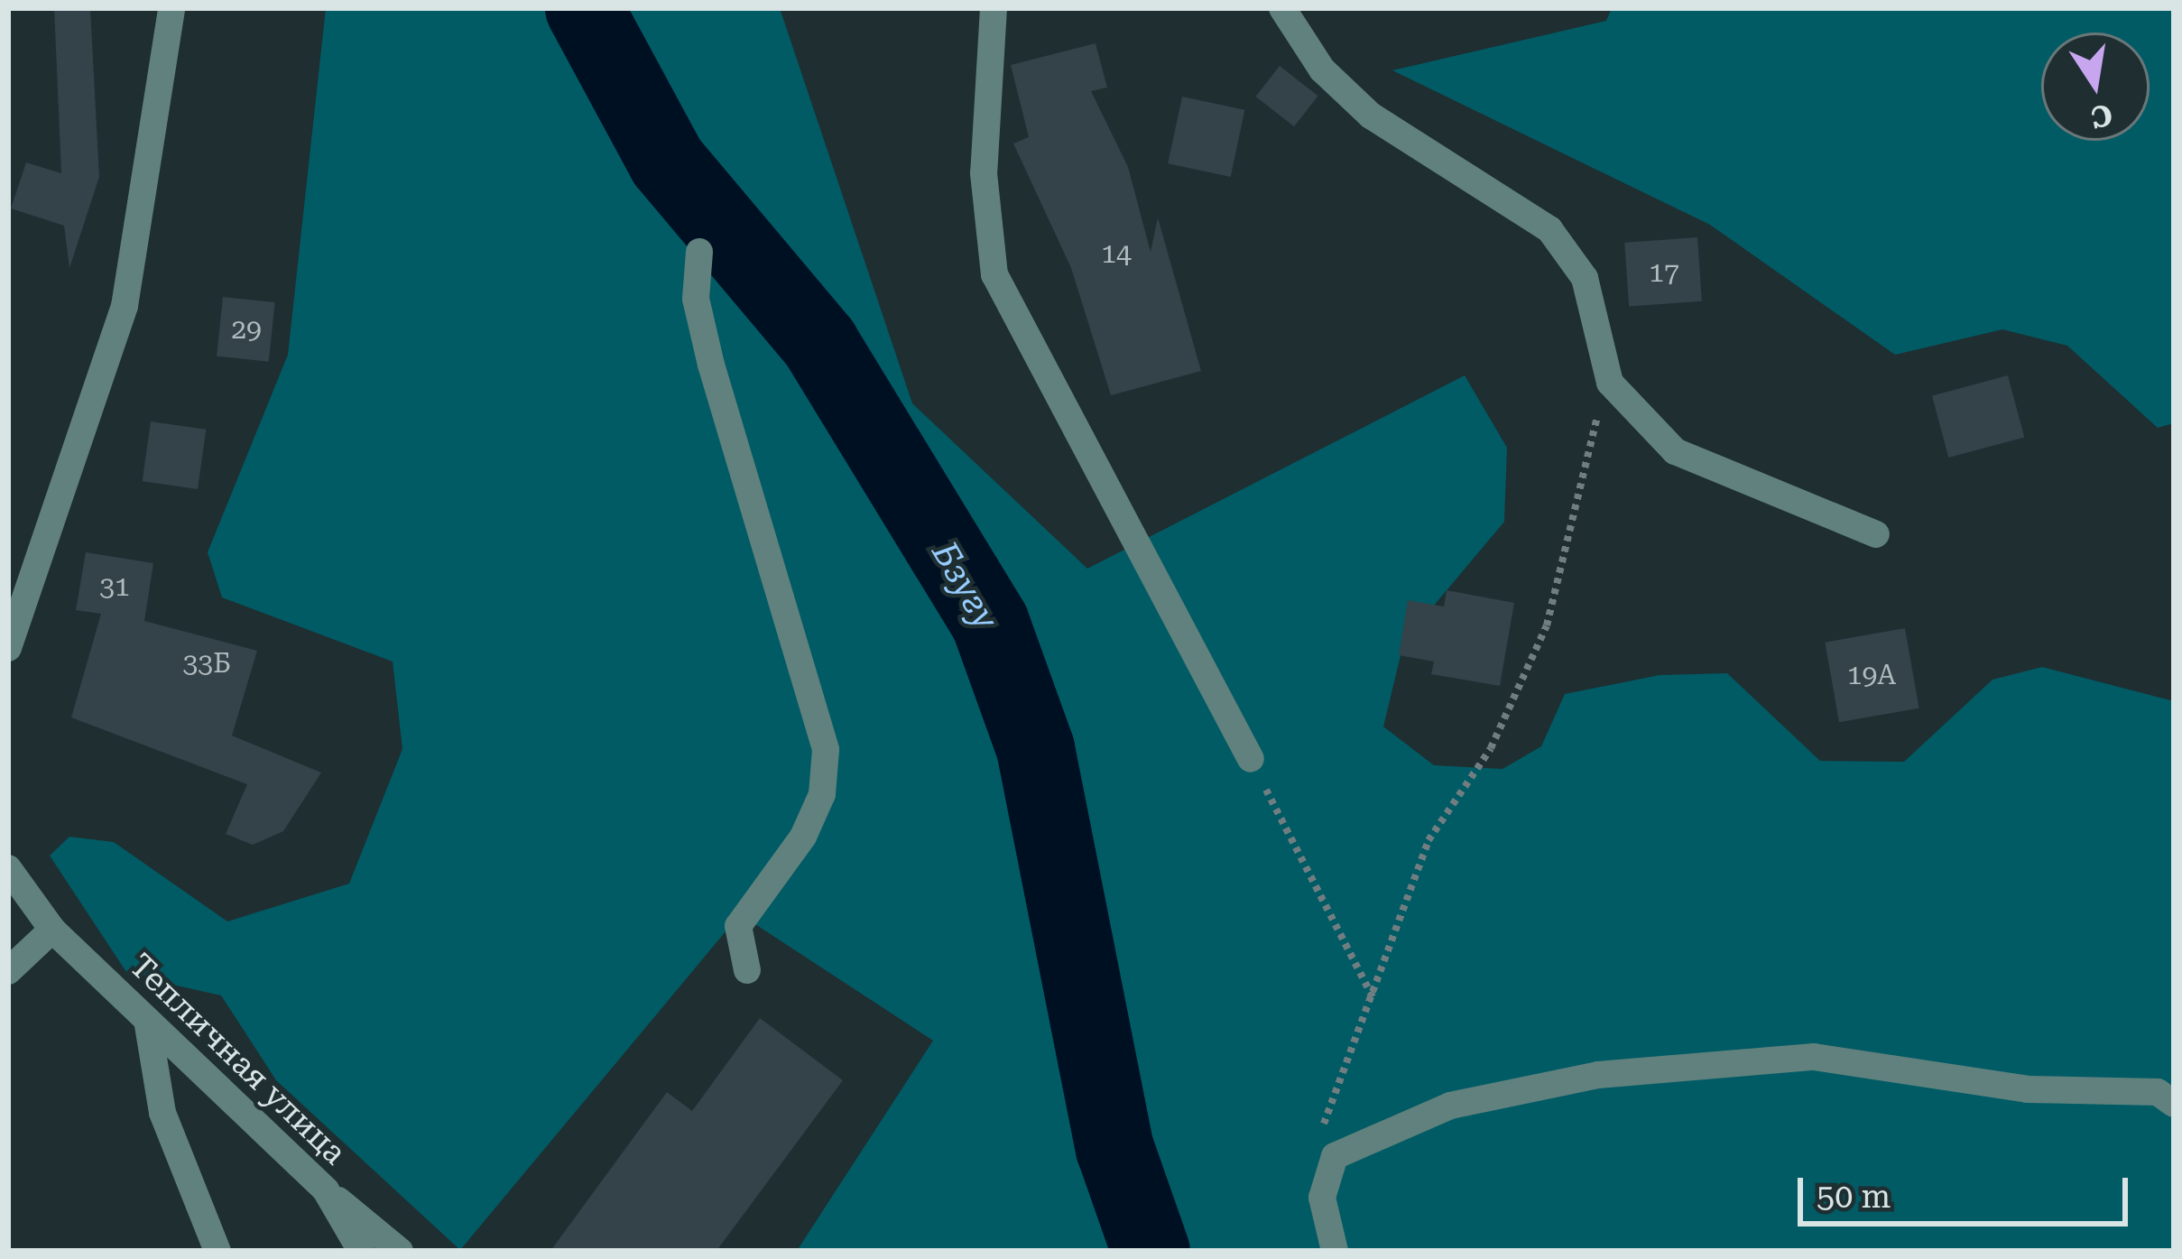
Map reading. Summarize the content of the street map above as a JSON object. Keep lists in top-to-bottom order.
{
  "streets": {
    "street": ["Тепличная улица"]
  },
  "water": ["Бзугу"],
  "house_numbers": [
    "14",
    "17",
    "29",
    "31",
    "33Б",
    "19А"
  ],
  "scale_bar": "50 m",
  "north": "bottom"
}
